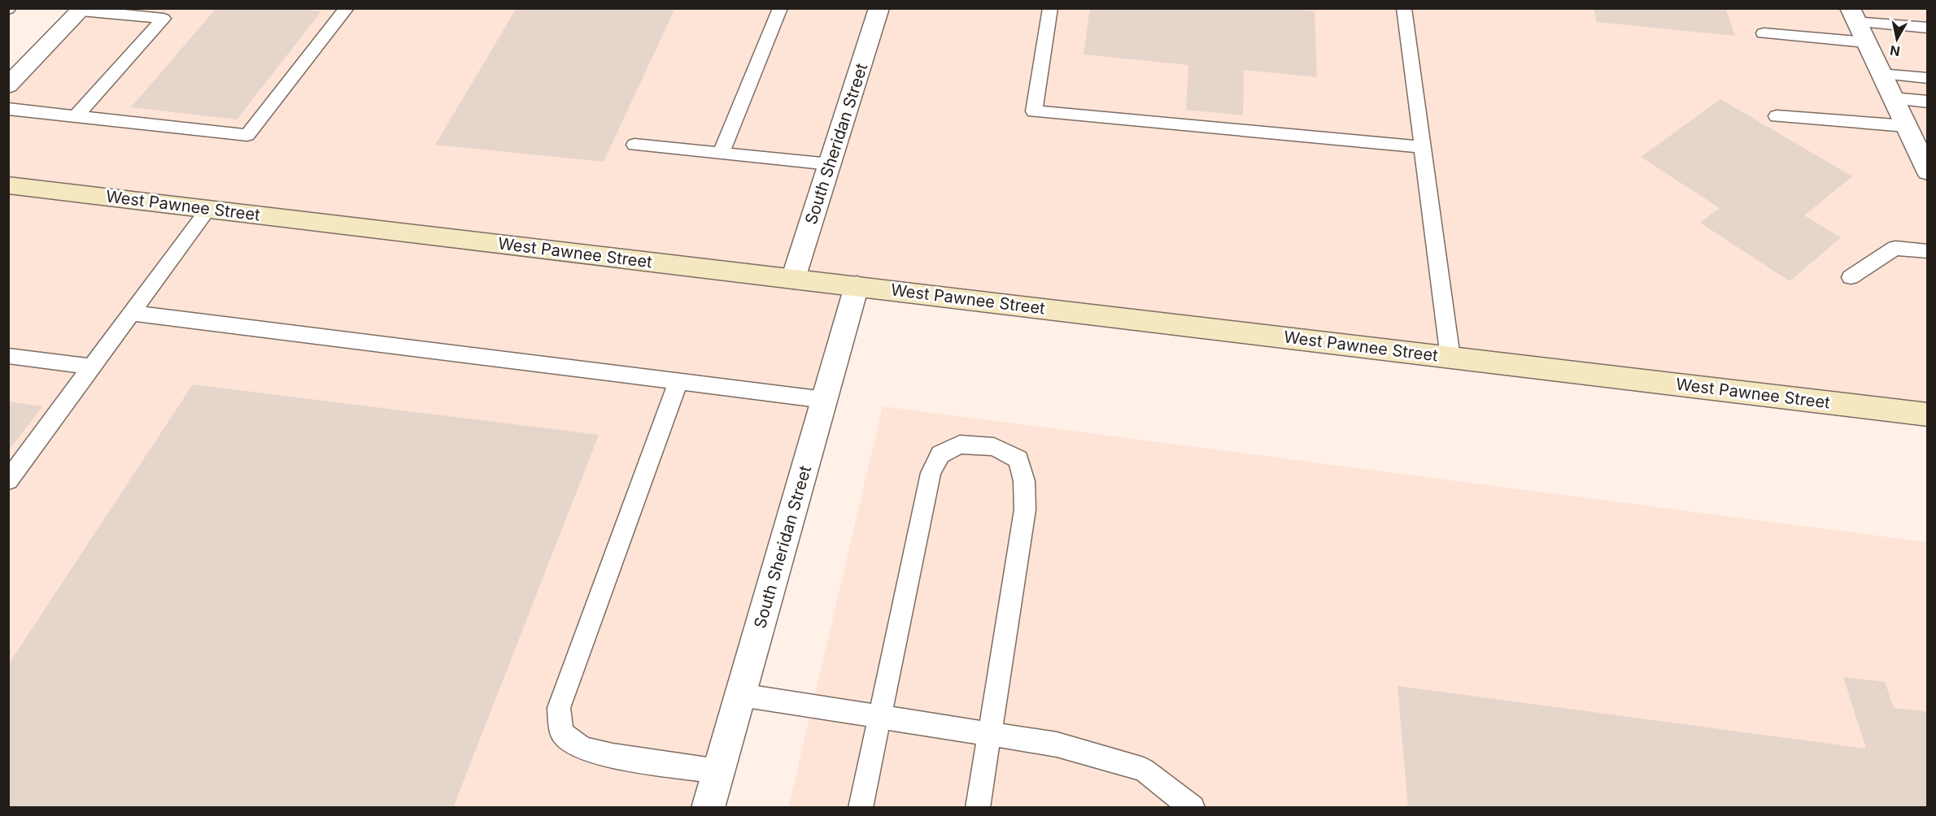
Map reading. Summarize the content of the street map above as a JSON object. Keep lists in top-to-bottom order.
{
  "streets": {
    "main road": ["West Pawnee Street"],
    "street": ["South Sheridan Street"]
  },
  "crossings": [
    ["South Sheridan Street", "West Pawnee Street"]
  ],
  "north": "bottom"
}
